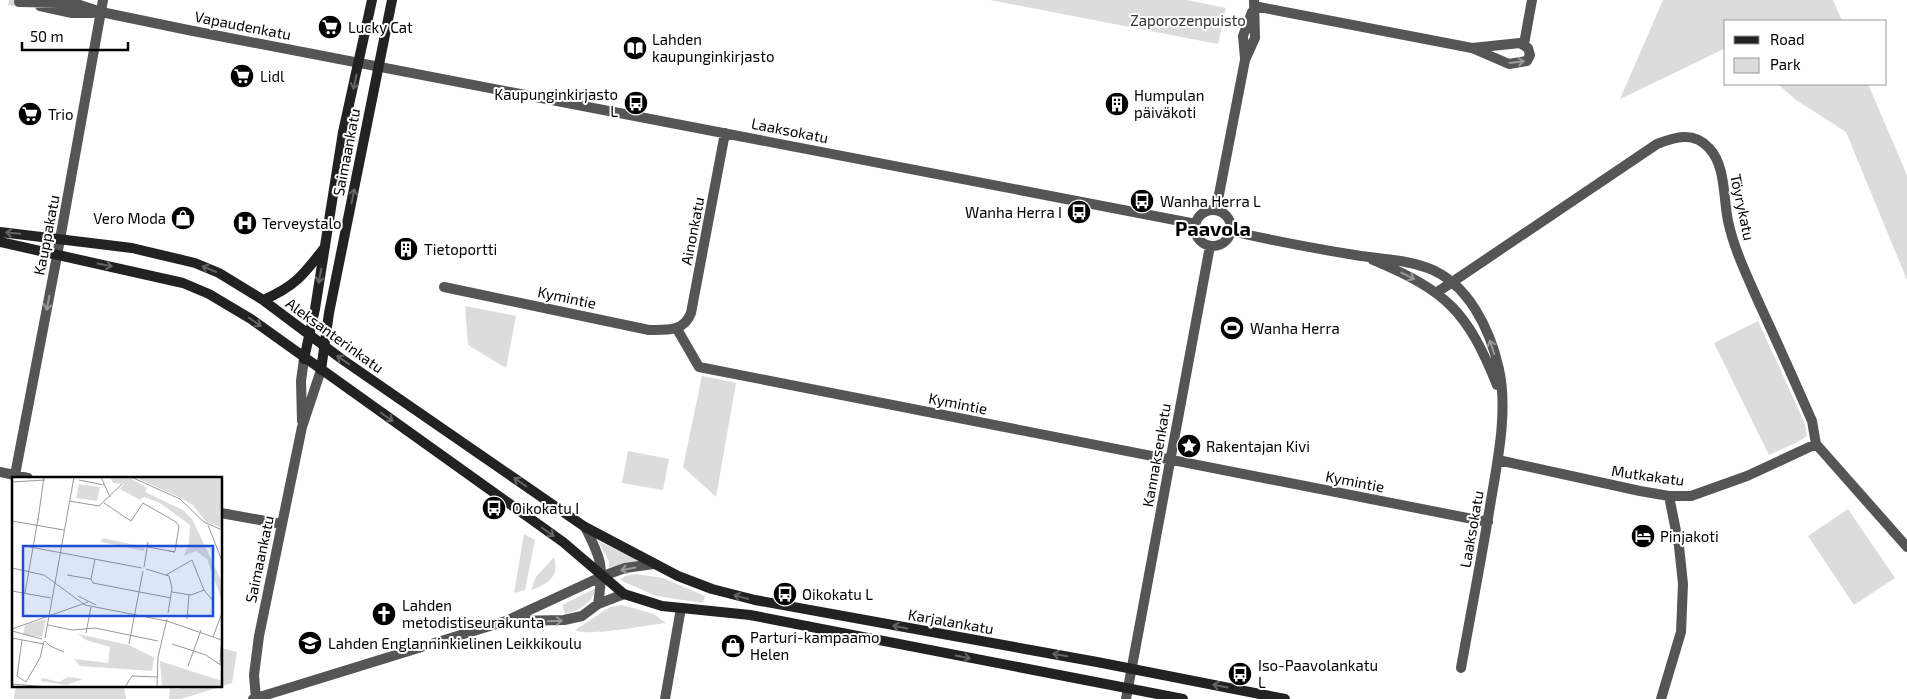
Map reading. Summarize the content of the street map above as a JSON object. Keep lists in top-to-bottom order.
{
  "streets": {
    "main road": ["Saimaankatu", "Aleksanterinkatu", "Karjalankatu"],
    "street": [
      "Vapaudenkatu",
      "Laaksokatu",
      "Töyrykatu",
      "Ainonkatu",
      "Kauppakatu",
      "Kymintie",
      "Kannaksenkatu",
      "Mutkakatu"
    ]
  },
  "crossings": [
    ["Vapaudenkatu", "Laaksokatu"],
    ["Vapaudenkatu", "Saimaankatu"],
    ["Vapaudenkatu", "Kauppakatu"],
    ["Laaksokatu", "Saimaankatu"],
    ["Laaksokatu", "Töyrykatu"],
    ["Laaksokatu", "Ainonkatu"],
    ["Laaksokatu", "Kymintie"],
    ["Laaksokatu", "Kannaksenkatu"],
    ["Laaksokatu", "Mutkakatu"],
    ["Saimaankatu", "Aleksanterinkatu"],
    ["Töyrykatu", "Mutkakatu"],
    ["Ainonkatu", "Kymintie"],
    ["Kauppakatu", "Aleksanterinkatu"],
    ["Kymintie", "Kannaksenkatu"],
    ["Aleksanterinkatu", "Karjalankatu"],
    ["Kannaksenkatu", "Karjalankatu"]
  ],
  "one_way": ["Kauppakatu"],
  "districts": ["Paavola"],
  "parks": ["Zaporozenpuisto"],
  "places": {
    "supermarket": ["Lucky Cat", "Lidl", "Trio"],
    "library": ["Lahden kaupunginkirjasto"],
    "bus stop": [
      "Kaupunginkirjasto L",
      "Wanha Herra L",
      "Wanha Herra I",
      "Oikokatu I",
      "Oikokatu L",
      "Iso-Paavolankatu L"
    ],
    "building": ["Humpulan päiväkoti", "Tietoportti"],
    "shop": ["Vero Moda", "Parturi-kampaamo Helen"],
    "hospital": ["Terveystalo"],
    "sports": ["Wanha Herra"],
    "place": ["Rakentajan Kivi"],
    "hotel": ["Pinjakoti"],
    "church": ["Lahden metodistiseurakunta"],
    "school or university": ["Lahden Englanninkielinen Leikkikoulu"]
  },
  "legend": ["Road", "Park"],
  "scale_bar": "50 m"
}
